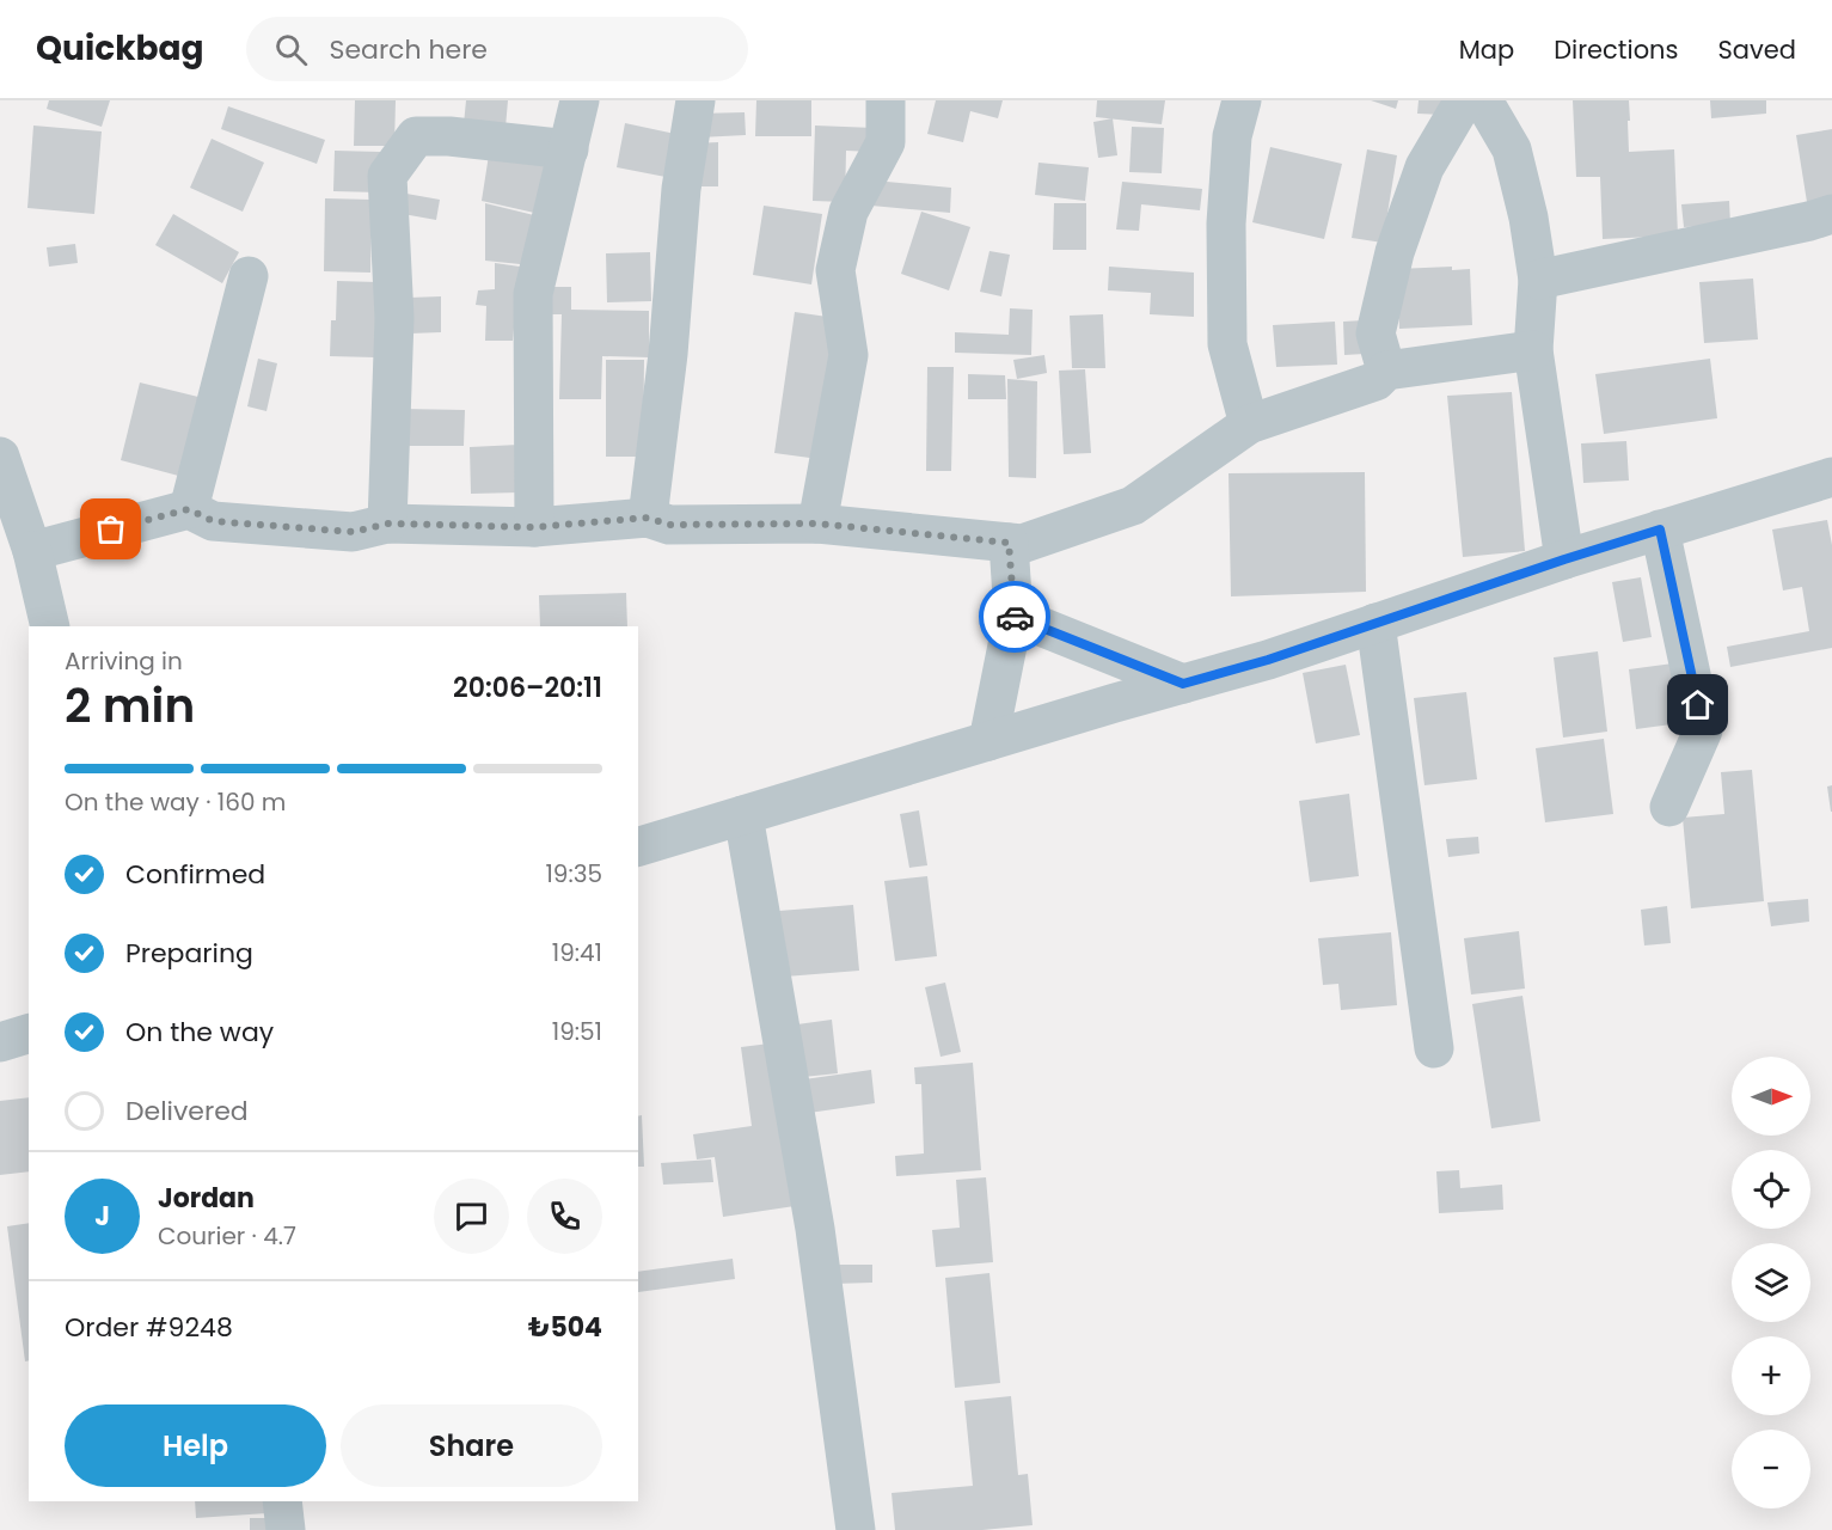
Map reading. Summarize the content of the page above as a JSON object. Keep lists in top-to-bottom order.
{
  "north": "right",
  "page": {
    "header": "Quickbag",
    "search": "Search here",
    "nav": ["Map", "Directions", "Saved"],
    "heading": ["2 min", "Arriving in", "20:06–20:11"],
    "panel": [
      "Jordan",
      "Courier · 4.7",
      "Order #9248",
      "₺504"
    ],
    "bar": "On the way · 160 m",
    "list": [
      ["Confirmed", "19:35"],
      ["Preparing", "19:41"],
      ["On the way", "19:51"],
      "Delivered"
    ],
    "map_buttons": ["+", "−"],
    "round": "J",
    "buttons": ["Help", "Share"]
  }
}
